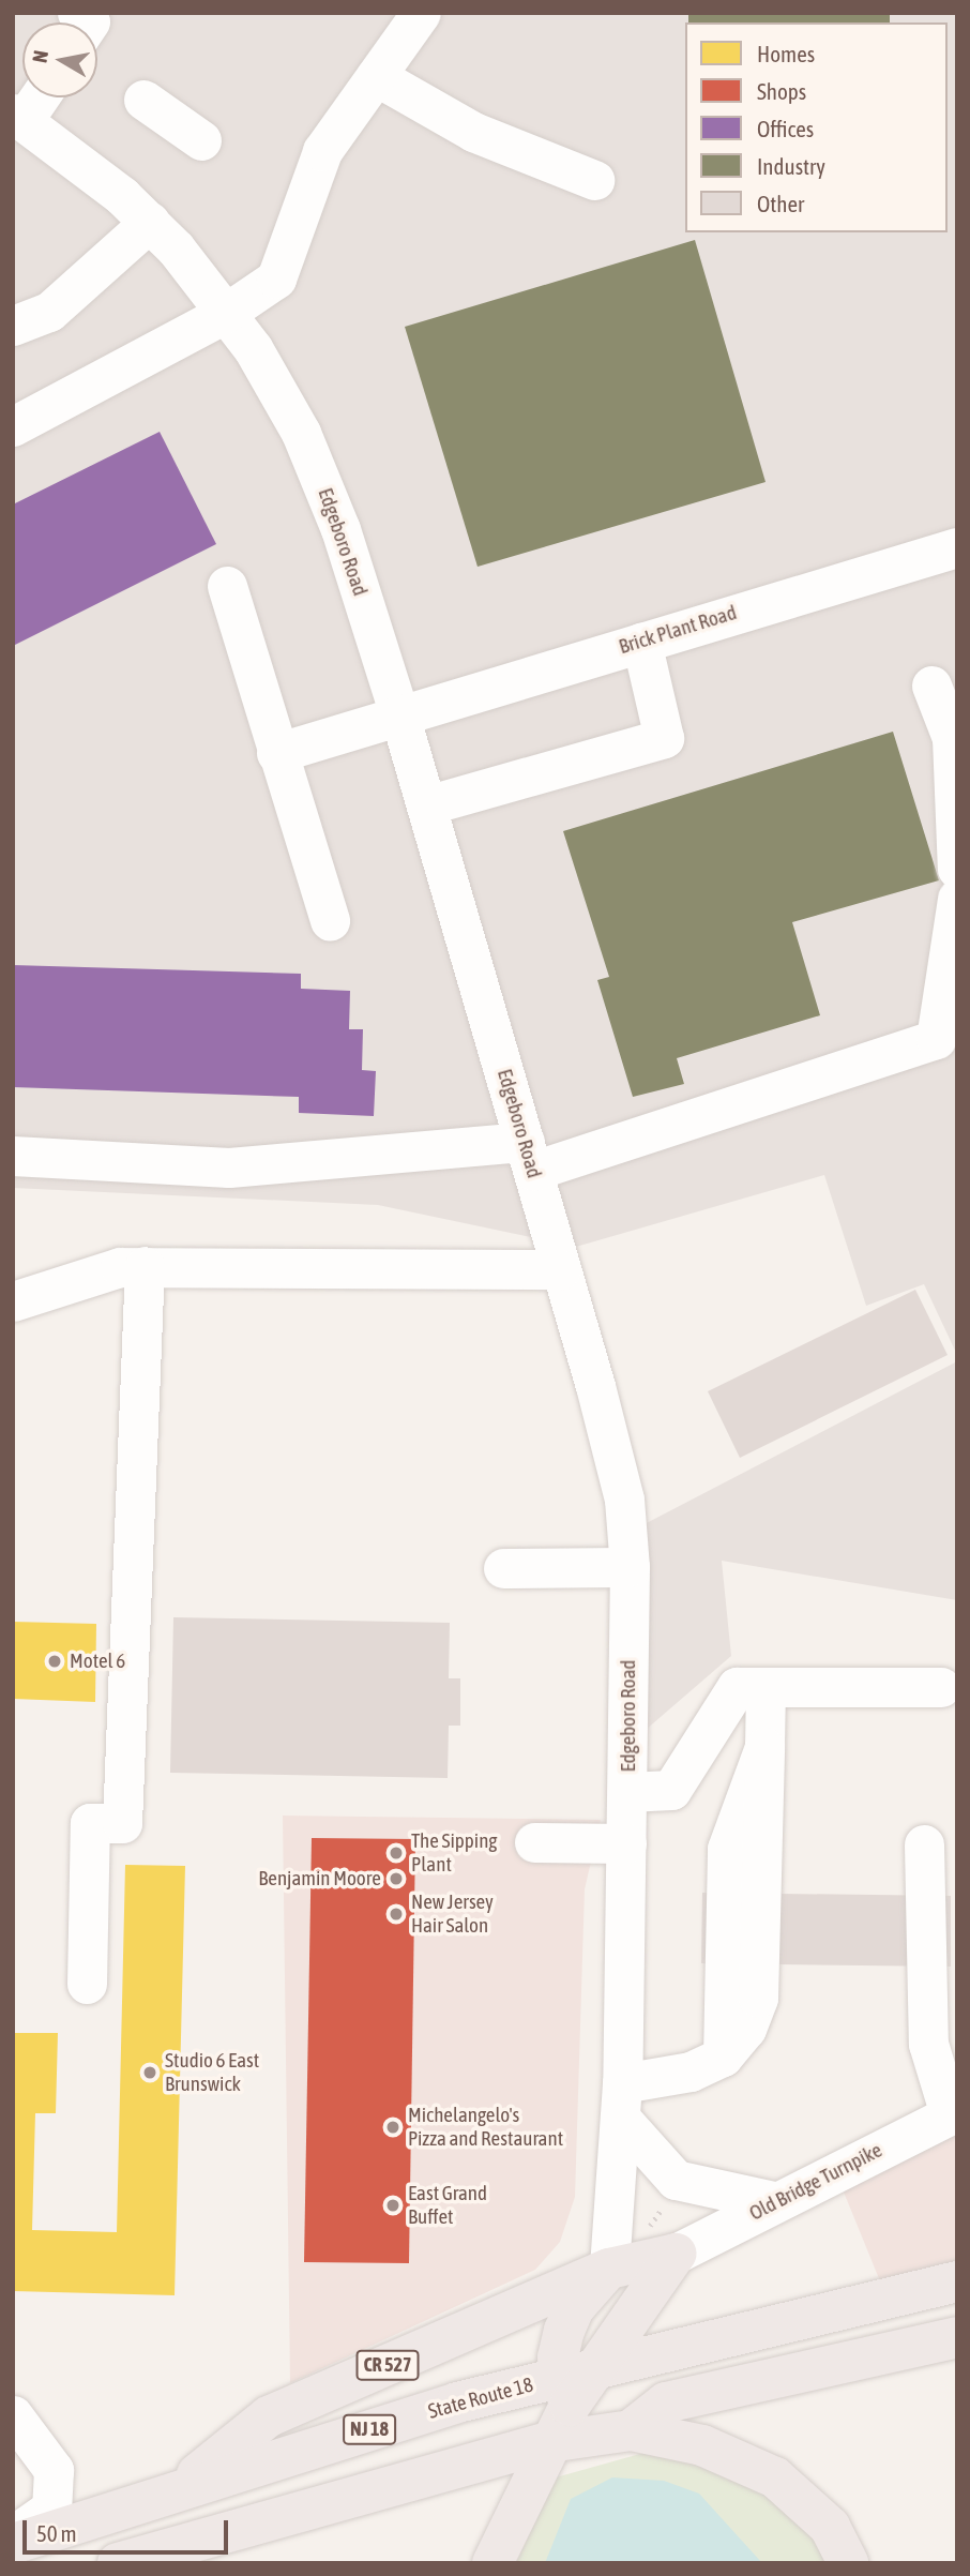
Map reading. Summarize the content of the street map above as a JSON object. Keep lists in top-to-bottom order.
{
  "streets": {
    "highway": ["CR 527", "State Route 18", "NJ 18"],
    "street": ["Edgeboro Road", "Brick Plant Road", "Old Bridge Turnpike"]
  },
  "crossings": [
    ["Edgeboro Road", "Brick Plant Road"],
    ["Edgeboro Road", "CR 527"],
    ["Old Bridge Turnpike", "CR 527"],
    ["CR 527", "State Route 18"]
  ],
  "places": [
    "Motel 6",
    "The Sipping Plant",
    "Benjamin Moore",
    "New Jersey Hair Salon",
    "Studio 6 East Brunswick",
    "Michelangelo's Pizza and Restaurant",
    "East Grand Buffet"
  ],
  "legend": [
    "Homes",
    "Shops",
    "Offices",
    "Industry",
    "Other"
  ],
  "scale_bar": "50 m",
  "north": "left"
}
